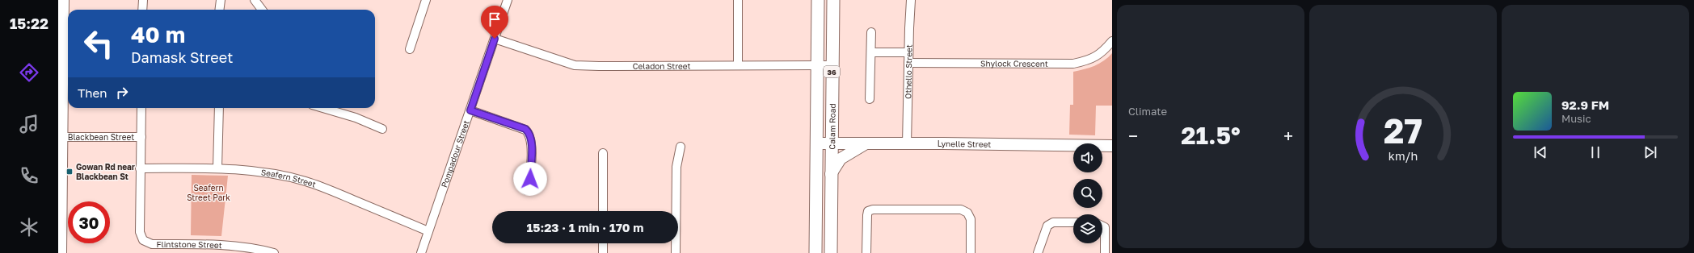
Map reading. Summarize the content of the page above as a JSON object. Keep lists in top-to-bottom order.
{
  "streets": {
    "main road": ["36", "Calam Road"],
    "street": [
      "Shylock Crescent",
      "Celadon Street",
      "Othello Street",
      "Blackbean Street",
      "Lynelle Street",
      "Pompadour Street",
      "Seafern Street",
      "Flintstone Street"
    ]
  },
  "crossings": [
    ["Shylock Crescent", "Othello Street"],
    ["Celadon Street", "Calam Road"],
    ["Celadon Street", "Pompadour Street"],
    ["Othello Street", "Lynelle Street"],
    ["Calam Road", "Lynelle Street"],
    ["Pompadour Street", "Seafern Street"],
    ["Seafern Street", "Flintstone Street"]
  ],
  "parks": ["Seafern Street Park"],
  "places": {
    "transit": ["Gowan Rd near Blackbean St"]
  },
  "page": {
    "tabs": "15:22",
    "tile": "Climate",
    "turn": ["40 m", "Damask Street"],
    "then": "Then",
    "song": ["92.9 FM", "Music"],
    "heat": ["−", "21.5°", "+"],
    "limit": "30",
    "trip": "15:23 · 1 min · 170 m",
    "gauge": ["27", "km/h"]
  }
}
